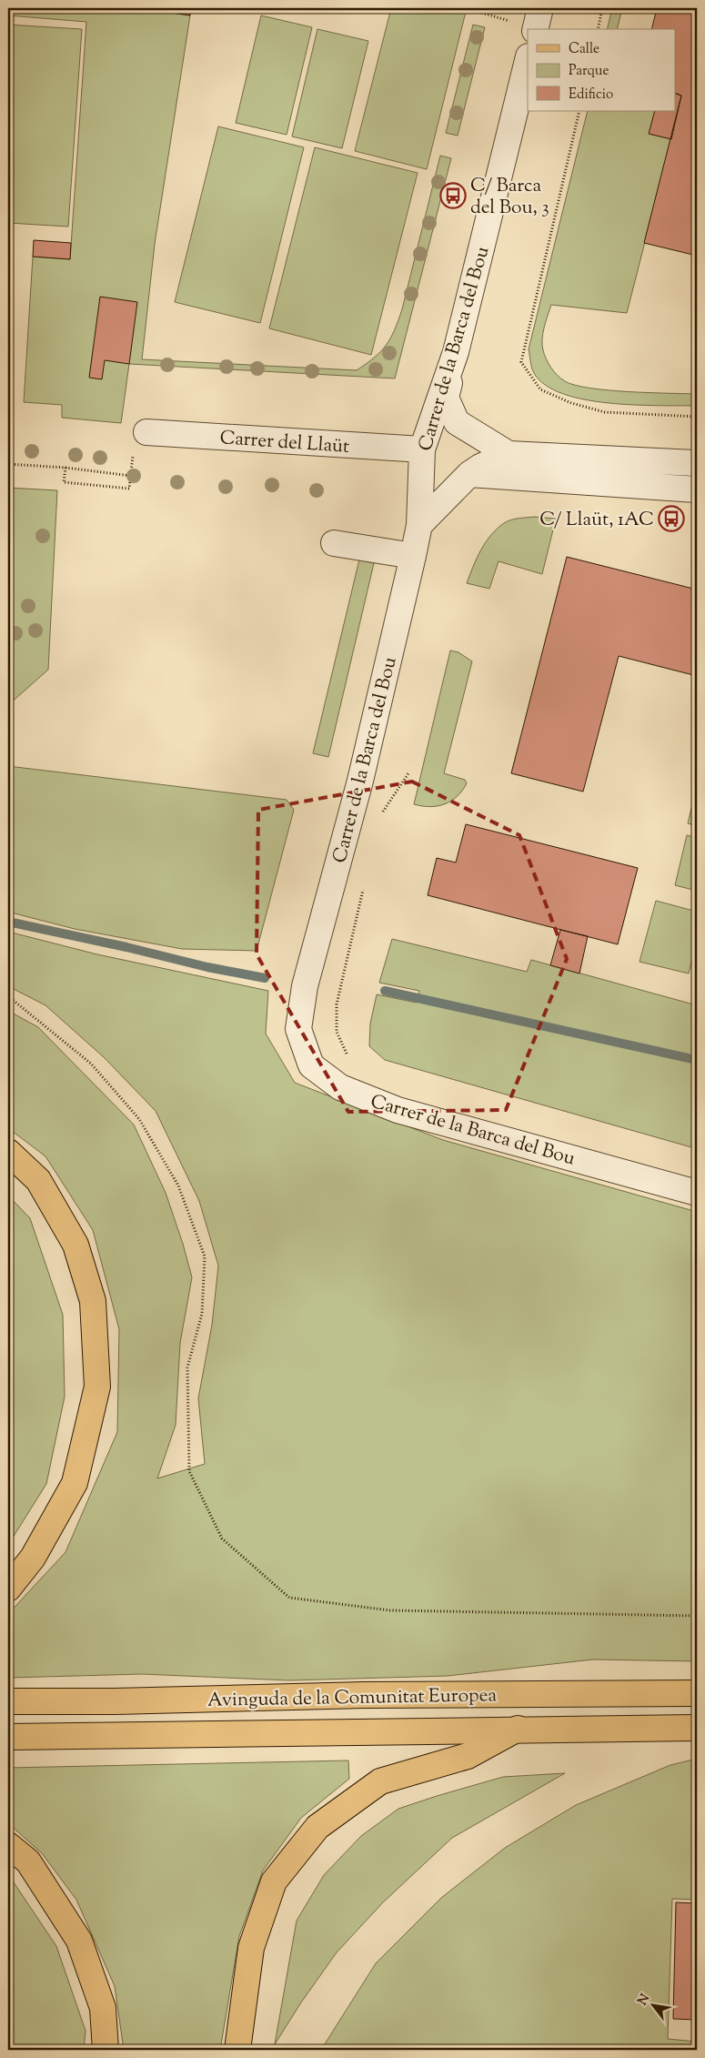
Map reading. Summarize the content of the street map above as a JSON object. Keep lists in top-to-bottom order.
{
  "streets": {
    "main road": ["Avinguda de la Comunitat Europea"],
    "street": ["Carrer de la Barca del Bou", "Carrer del Llaüt"]
  },
  "crossings": [
    ["Carrer de la Barca del Bou", "Carrer del Llaüt"]
  ],
  "places": {
    "bus stop": ["C/ Barca del Bou, 3", "C/ Llaüt, 1AC"]
  },
  "legend": ["Calle", "Parque", "Edificio"],
  "north": "top left"
}
